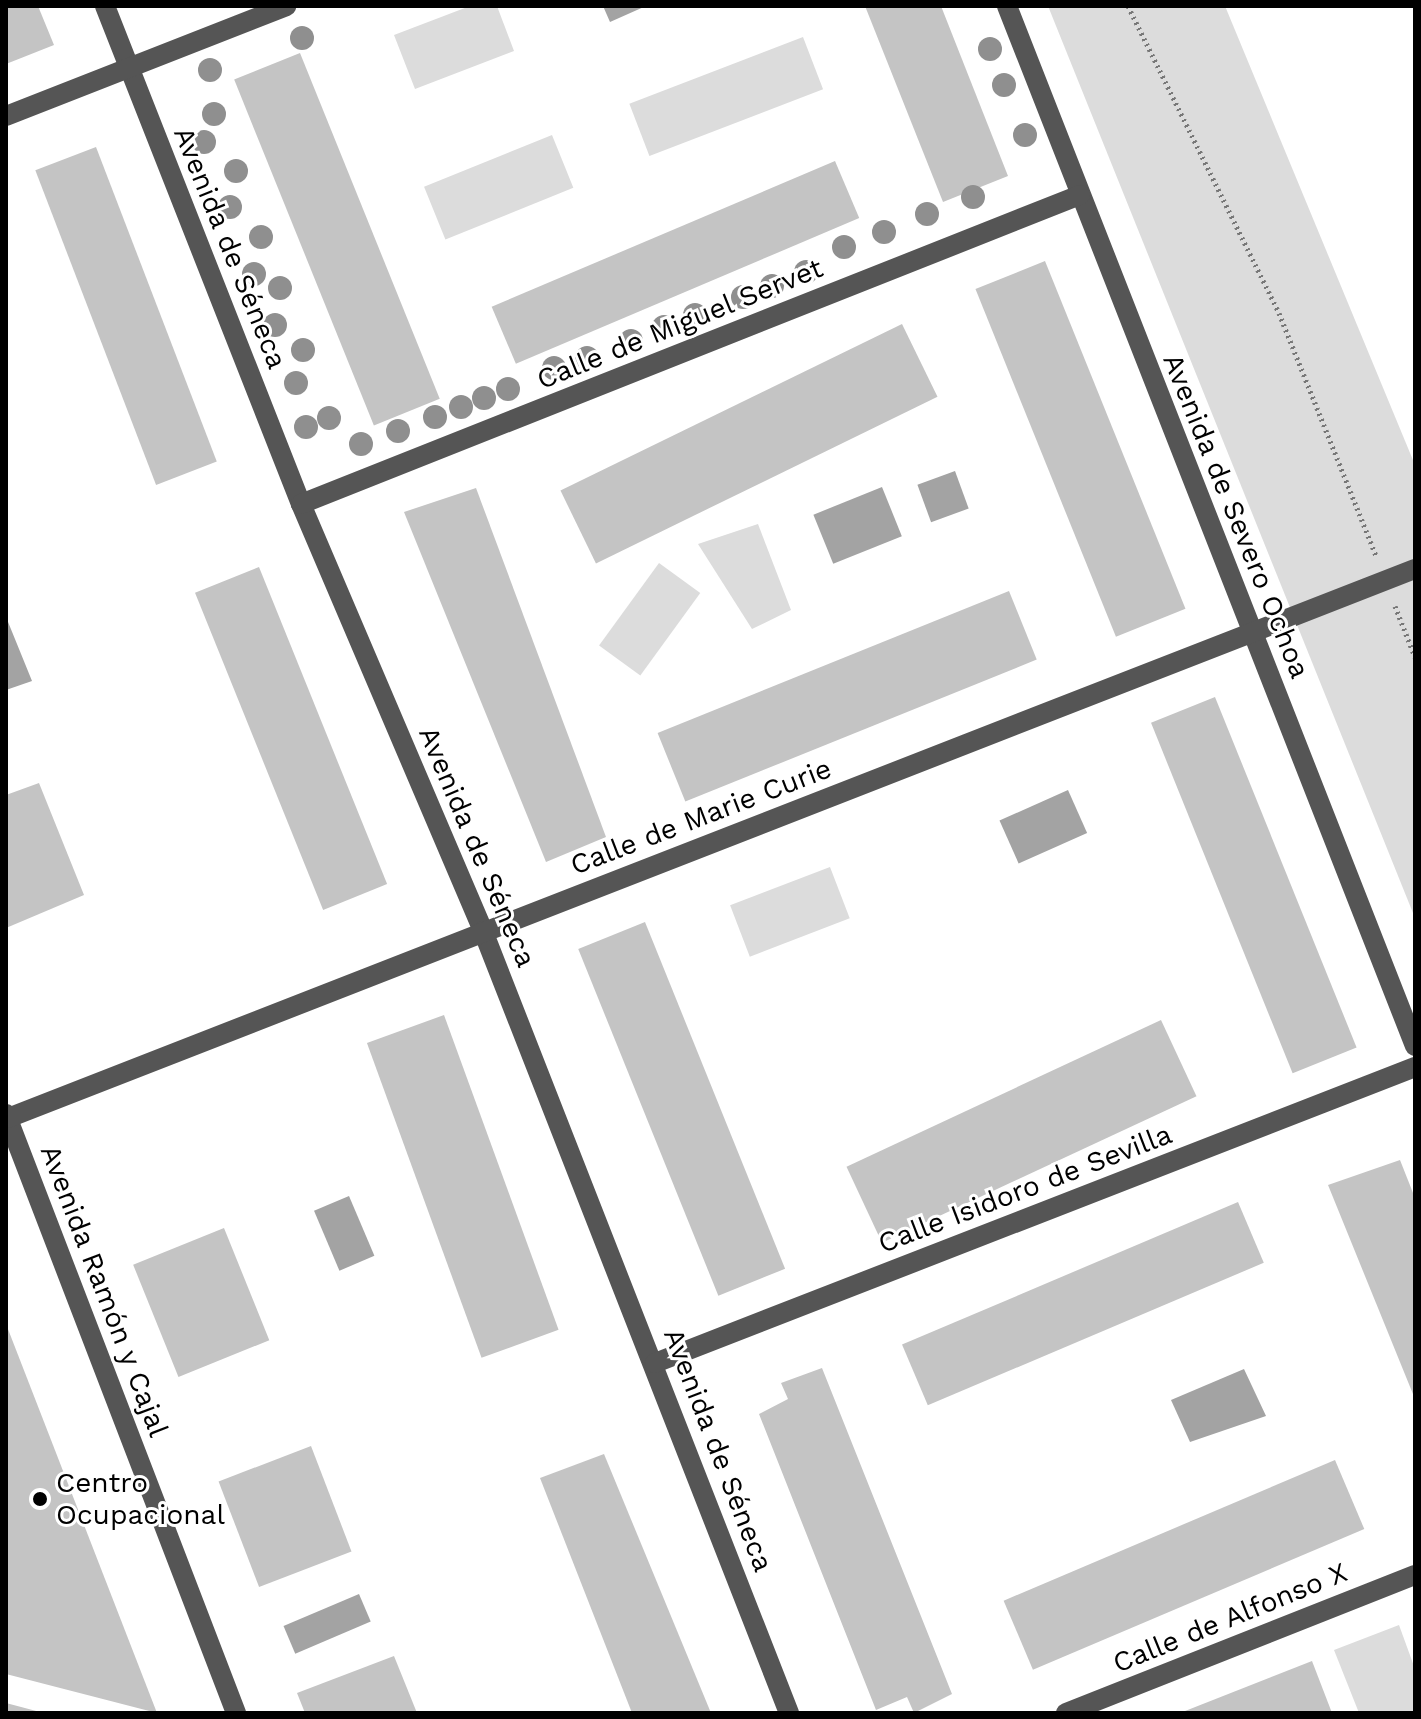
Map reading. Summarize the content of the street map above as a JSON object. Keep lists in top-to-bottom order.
{
  "streets": {
    "street": [
      "Avenida de Séneca",
      "Calle de Miguel Servet",
      "Avenida de Severo Ochoa",
      "Calle de Marie Curie",
      "Calle Isidoro de Sevilla",
      "Avenida Ramón y Cajal",
      "Calle de Alfonso X"
    ]
  },
  "crossings": [
    ["Avenida de Séneca", "Calle de Miguel Servet"],
    ["Avenida de Séneca", "Calle de Marie Curie"],
    ["Avenida de Séneca", "Calle Isidoro de Sevilla"],
    ["Calle de Miguel Servet", "Avenida de Severo Ochoa"],
    ["Avenida de Severo Ochoa", "Calle de Marie Curie"],
    ["Calle de Marie Curie", "Avenida Ramón y Cajal"]
  ],
  "places": ["Centro Ocupacional"]
}
